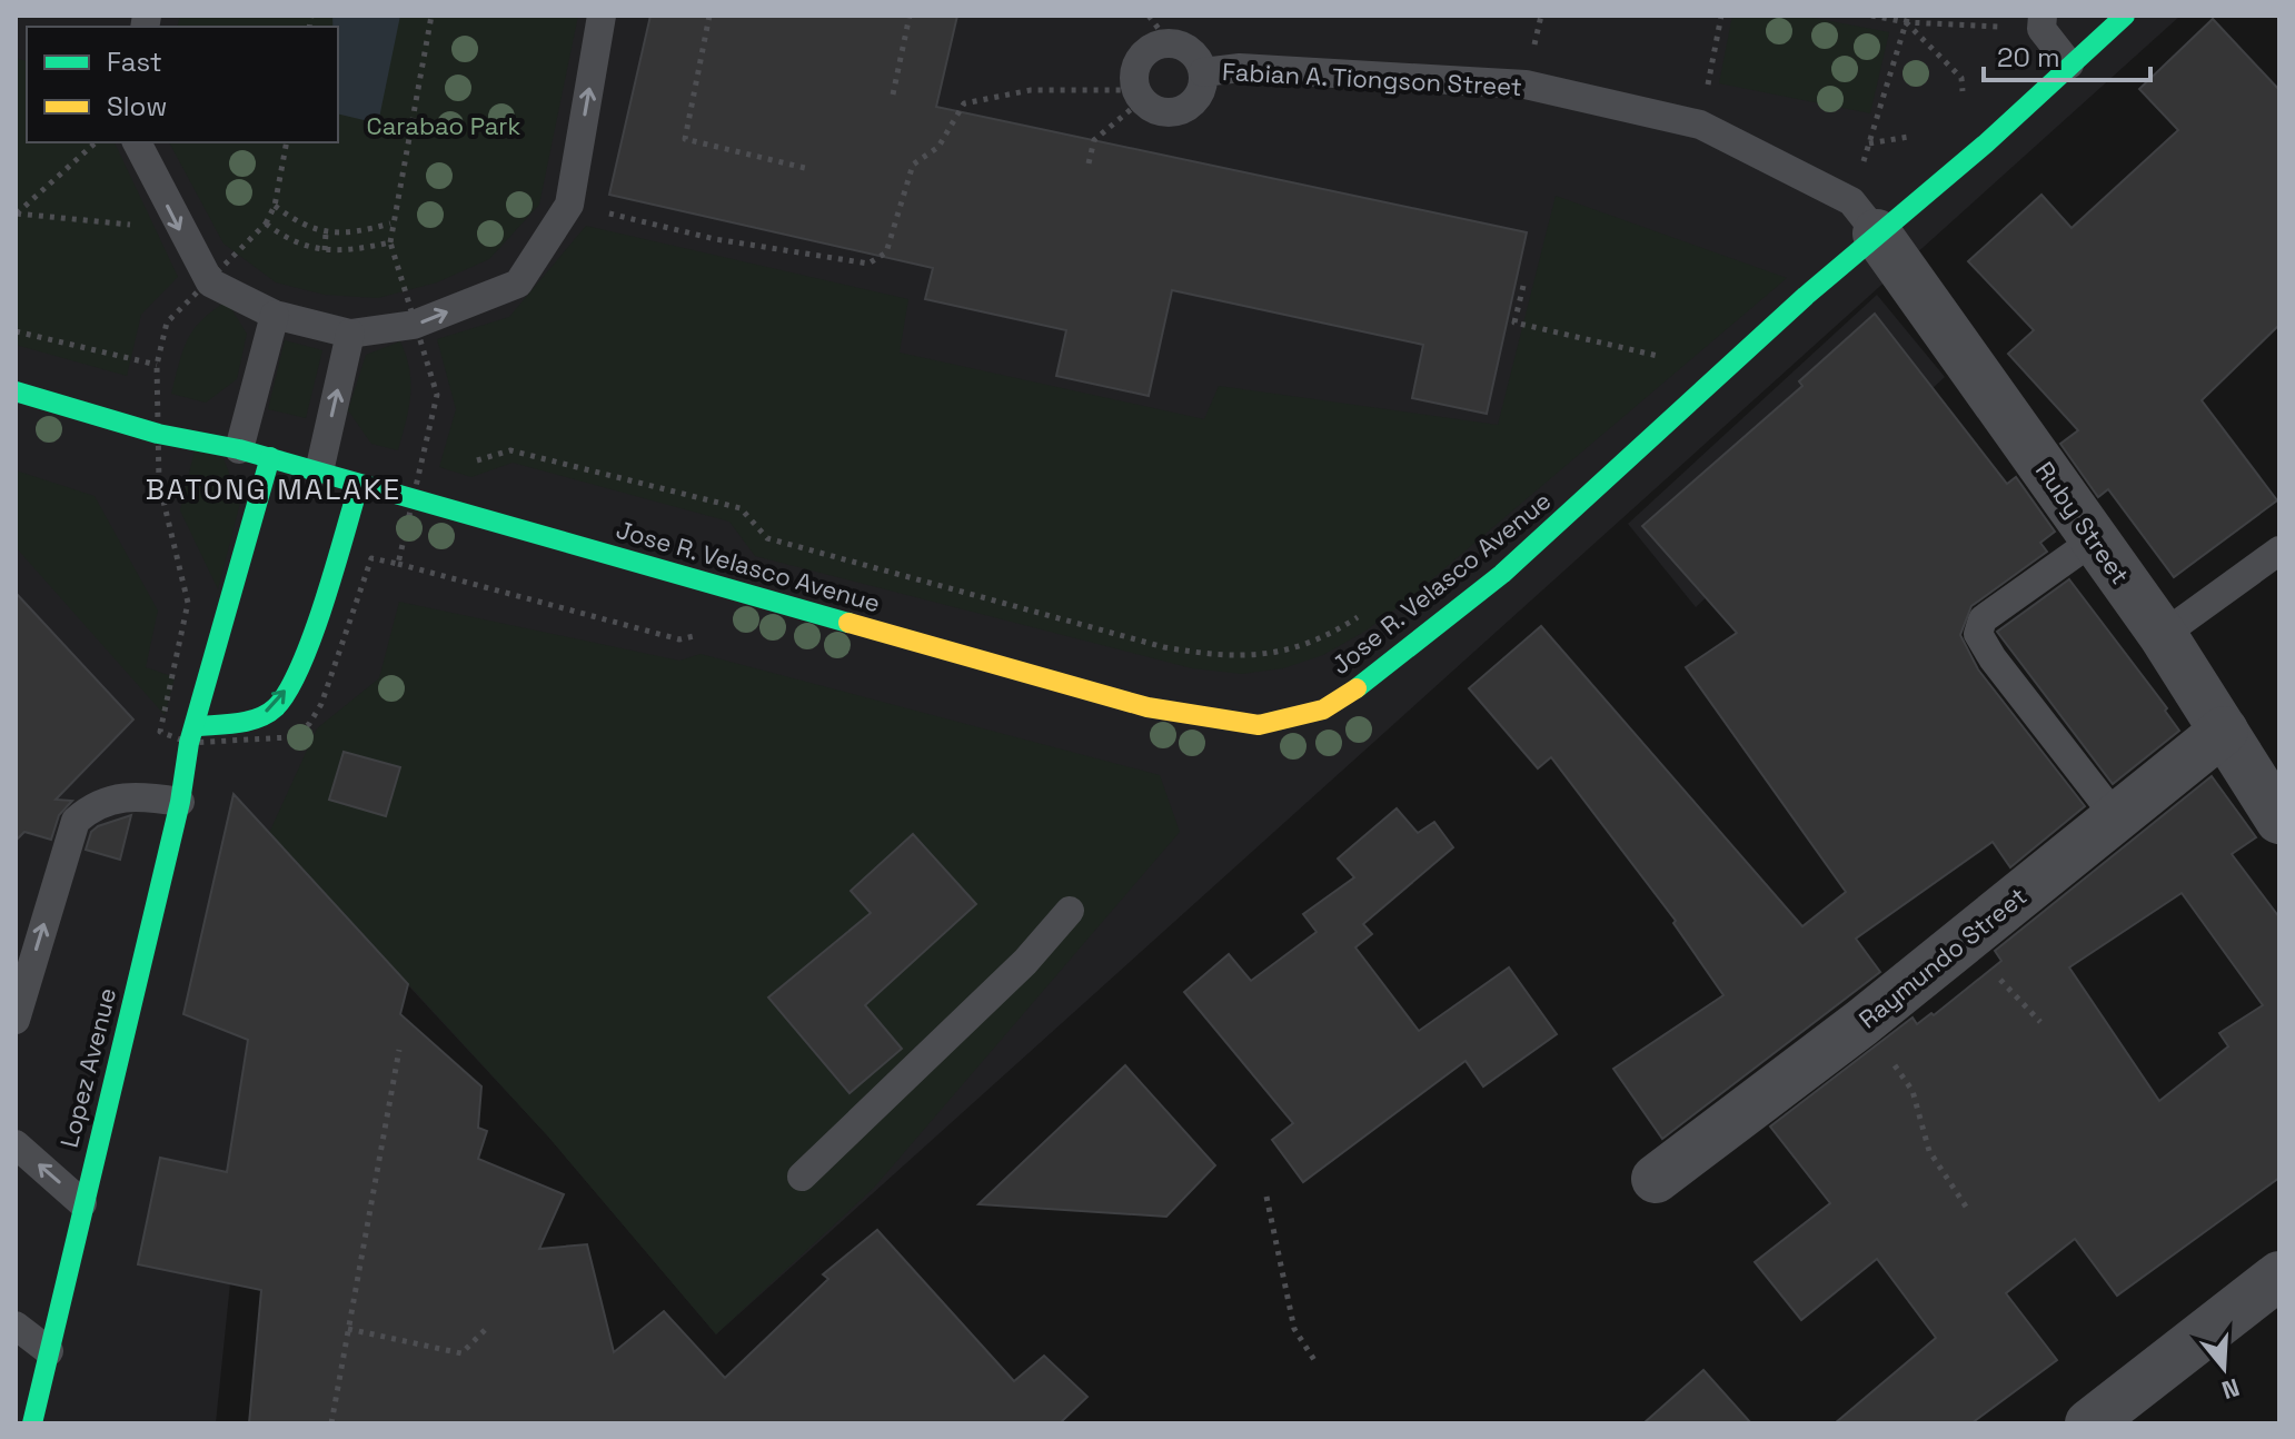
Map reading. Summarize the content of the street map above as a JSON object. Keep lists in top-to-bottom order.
{
  "streets": {
    "main road": ["Jose R. Velasco Avenue", "Lopez Avenue"],
    "street": ["Ruby Street", "Raymundo Street"],
    "lane": ["Fabian A. Tiongson Street"]
  },
  "crossings": [
    ["Fabian A. Tiongson Street", "Ruby Street"],
    ["Fabian A. Tiongson Street", "Jose R. Velasco Avenue"],
    ["Ruby Street", "Jose R. Velasco Avenue"],
    ["Ruby Street", "Raymundo Street"],
    ["Jose R. Velasco Avenue", "Lopez Avenue"]
  ],
  "districts": ["BATONG MALAKE"],
  "parks": ["Carabao Park"],
  "legend": ["Fast", "Slow"],
  "scale_bar": "20 m",
  "north": "bottom"
}
